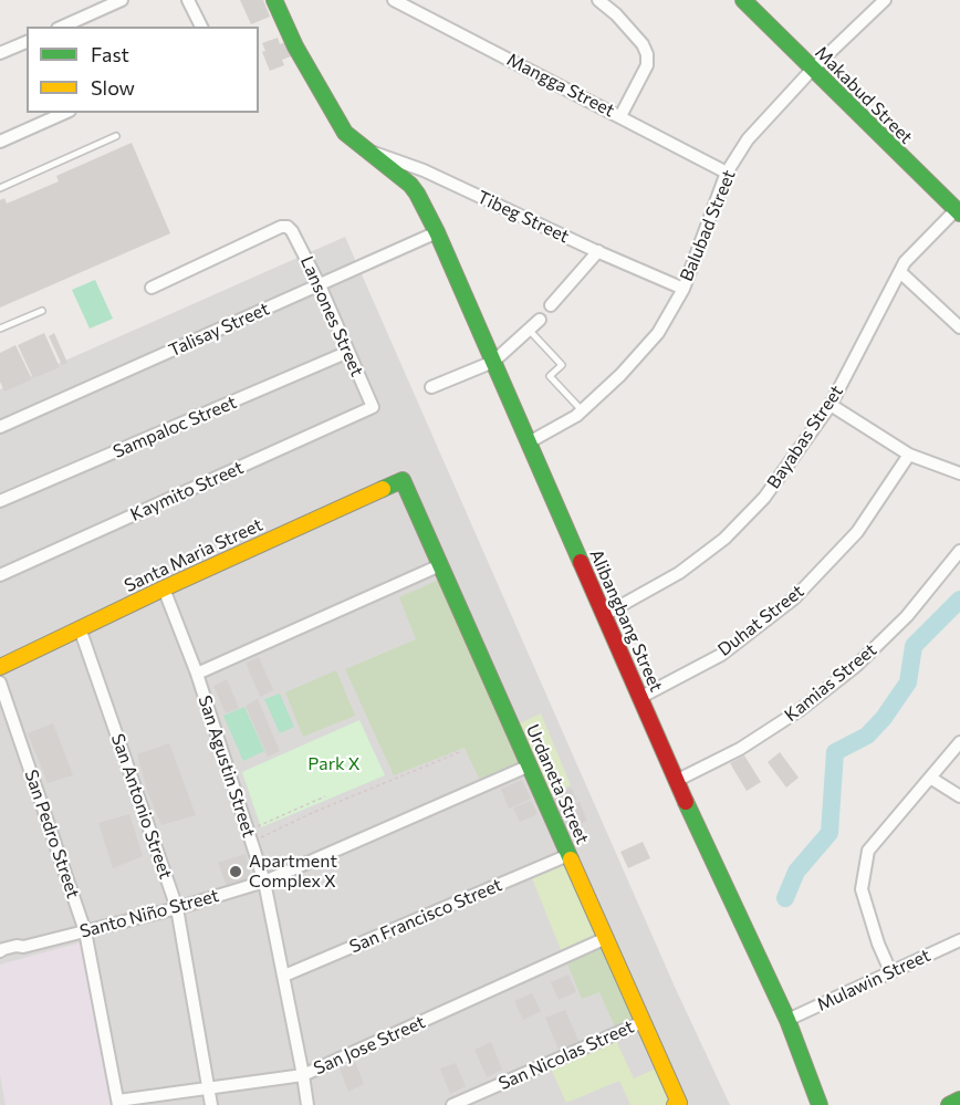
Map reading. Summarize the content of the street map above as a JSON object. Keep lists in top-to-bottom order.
{
  "streets": {
    "street": [
      "Mangga Street",
      "Makabud Street",
      "Tibeg Street",
      "Balubad Street",
      "Lansones Street",
      "Talisay Street",
      "Sampaloc Street",
      "Bayabas Street",
      "Kaymito Street",
      "Santa Maria Street",
      "Alibangbang Street",
      "Duhat Street",
      "Kamias Street",
      "San Agustin Street",
      "Urdaneta Street",
      "San Antonio Street",
      "San Pedro Street",
      "Santo Niño Street",
      "San Francisco Street",
      "Mulawin Street",
      "San Jose Street",
      "San Nicolas Street"
    ]
  },
  "crossings": [
    ["Mangga Street", "Balubad Street"],
    ["Makabud Street", "Balubad Street"],
    ["Makabud Street", "Bayabas Street"],
    ["Tibeg Street", "Balubad Street"],
    ["Tibeg Street", "Alibangbang Street"],
    ["Balubad Street", "Alibangbang Street"],
    ["Lansones Street", "Talisay Street"],
    ["Lansones Street", "Sampaloc Street"],
    ["Lansones Street", "Kaymito Street"],
    ["Talisay Street", "Alibangbang Street"],
    ["Bayabas Street", "Alibangbang Street"],
    ["Santa Maria Street", "San Agustin Street"],
    ["Santa Maria Street", "Urdaneta Street"],
    ["Santa Maria Street", "San Antonio Street"],
    ["Alibangbang Street", "Duhat Street"],
    ["Alibangbang Street", "Kamias Street"],
    ["Alibangbang Street", "Mulawin Street"],
    ["San Agustin Street", "Santo Niño Street"],
    ["San Agustin Street", "San Francisco Street"],
    ["San Agustin Street", "San Jose Street"],
    ["Urdaneta Street", "Santo Niño Street"],
    ["Urdaneta Street", "San Francisco Street"],
    ["Urdaneta Street", "San Jose Street"],
    ["Urdaneta Street", "San Nicolas Street"],
    ["San Antonio Street", "Santo Niño Street"],
    ["San Antonio Street", "San Jose Street"],
    ["San Pedro Street", "Santo Niño Street"],
    ["San Pedro Street", "San Jose Street"]
  ],
  "parks": ["Park X"],
  "places": ["Apartment Complex X"],
  "legend": ["Fast", "Slow"]
}
